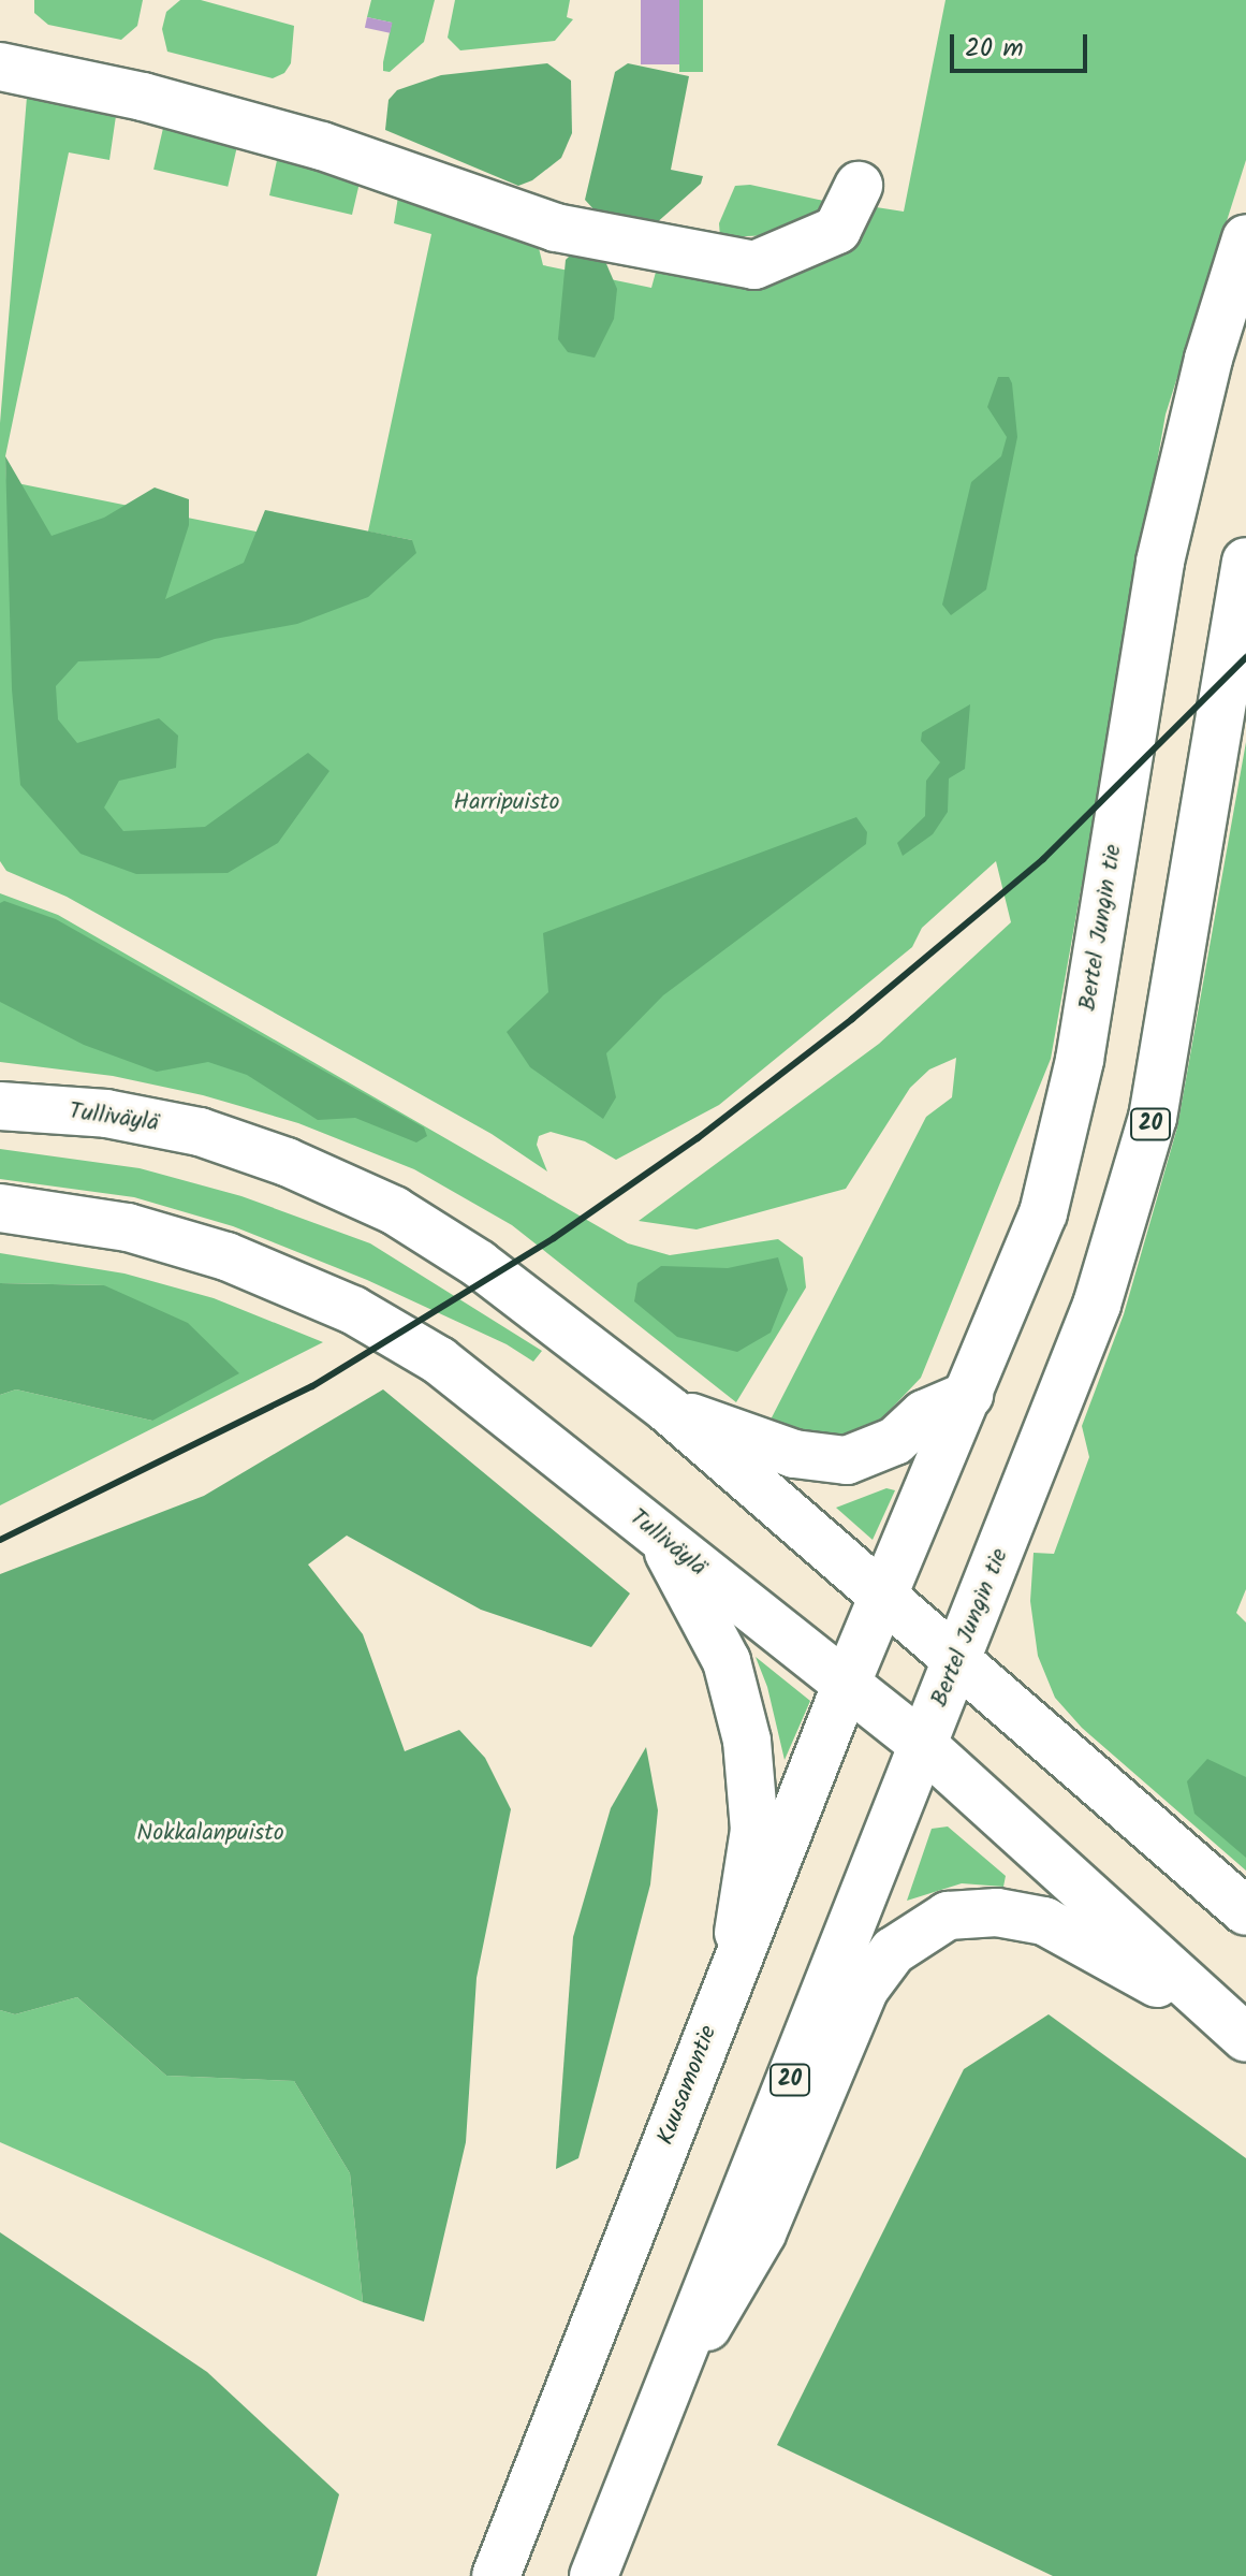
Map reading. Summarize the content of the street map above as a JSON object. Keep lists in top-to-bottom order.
{
  "streets": {
    "main road": [
      "Bertel Jungin tie",
      "Tulliväylä",
      "20",
      "Kuusamontie"
    ]
  },
  "crossings": [
    ["Bertel Jungin tie", "Tulliväylä"],
    ["Bertel Jungin tie", "20"],
    ["Bertel Jungin tie", "Kuusamontie"],
    ["Tulliväylä", "20"],
    ["Tulliväylä", "Kuusamontie"]
  ],
  "parks": ["Harripuisto", "Nokkalanpuisto"],
  "scale_bar": "20 m"
}
